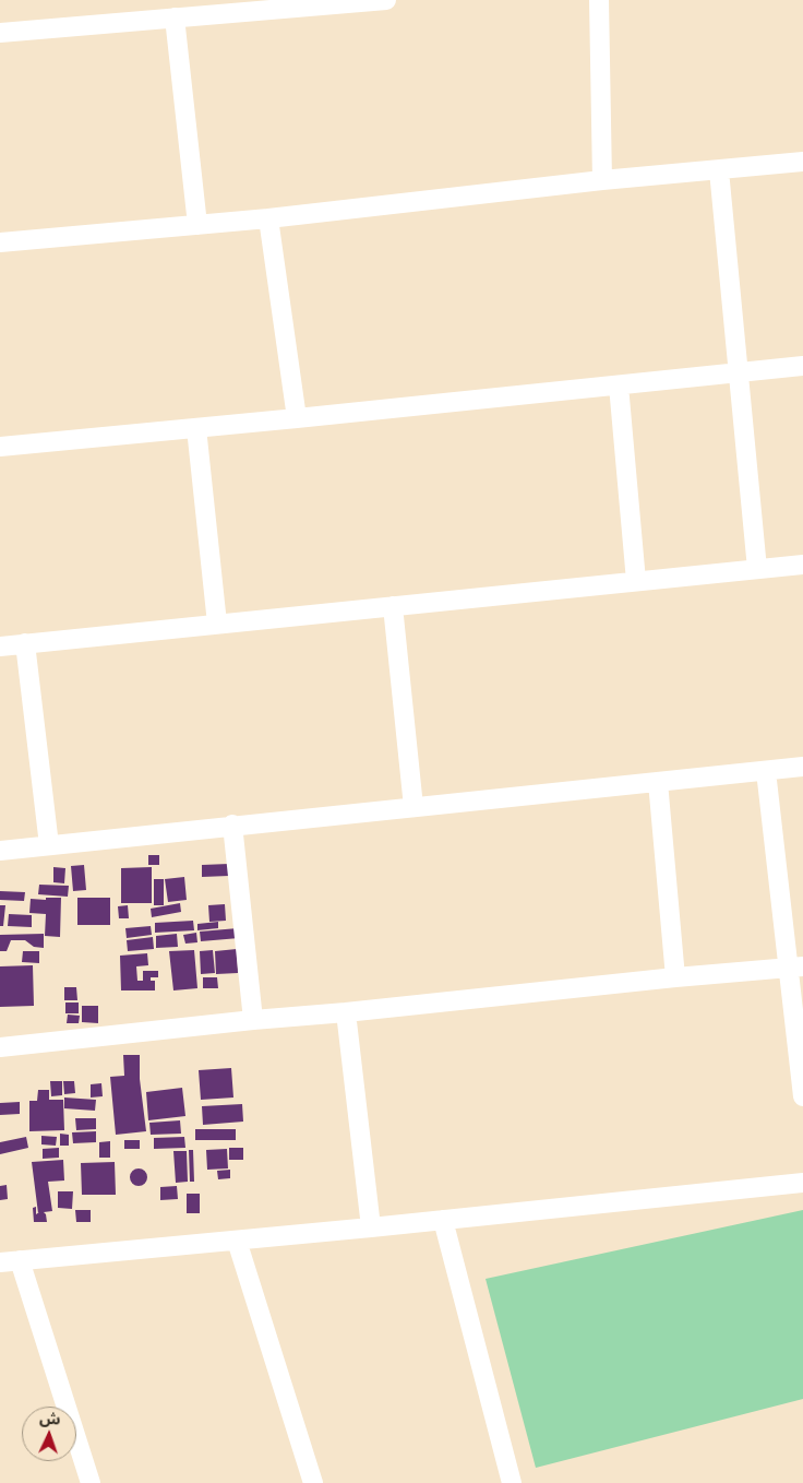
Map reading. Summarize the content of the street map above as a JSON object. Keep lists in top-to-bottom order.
{
  "north": "top"
}
